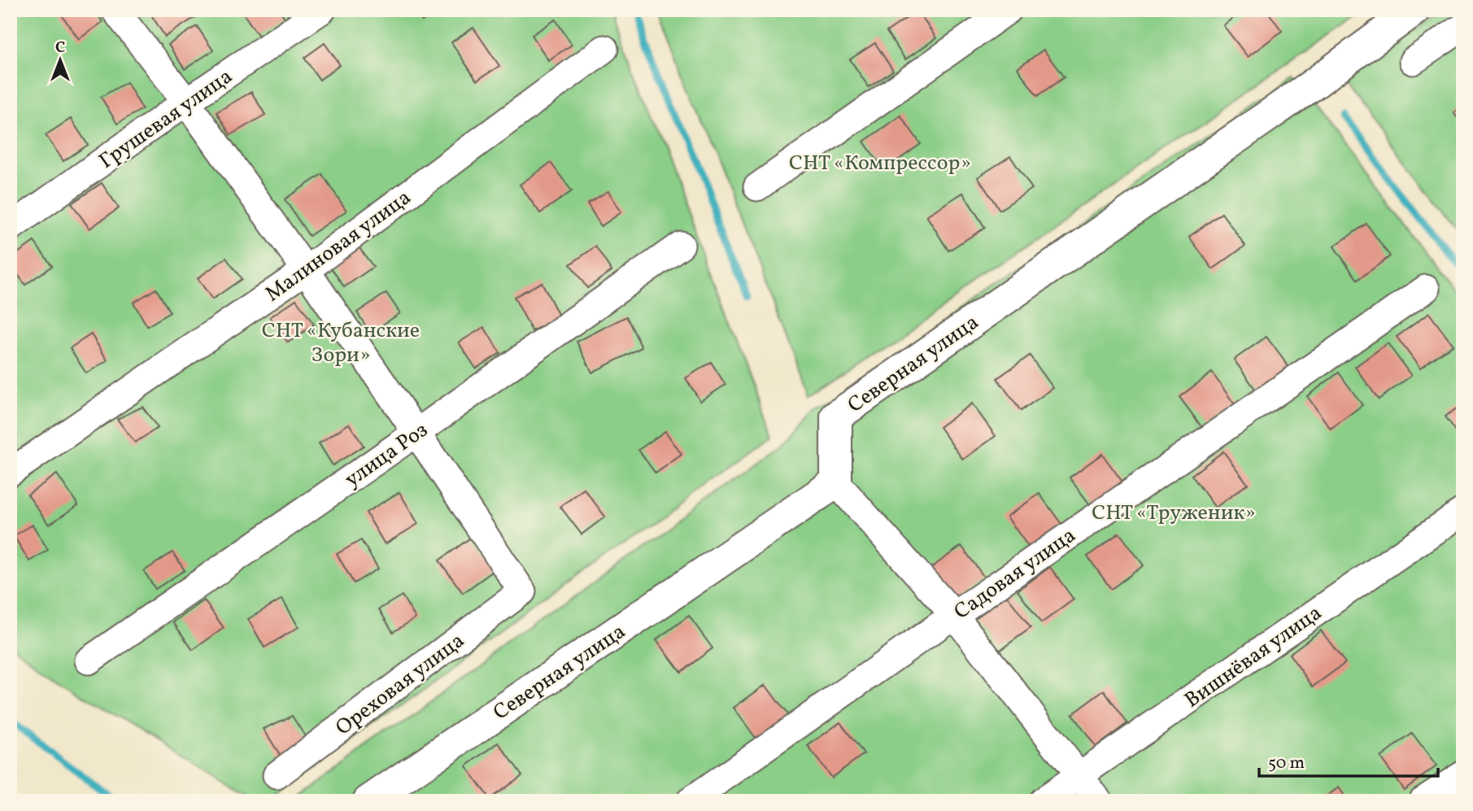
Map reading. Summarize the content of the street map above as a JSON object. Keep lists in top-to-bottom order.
{
  "streets": {
    "street": [
      "Грушевая улица",
      "Малиновая улица",
      "Северная улица",
      "улица Роз",
      "Садовая улица",
      "Вишнёвая улица",
      "Ореховая улица"
    ]
  },
  "crossings": [
    ["улица Роз", "Ореховая улица"]
  ],
  "parks": ["СНТ «Компрессор»", "СНТ «Кубанские Зори»", "СНТ «Труженик»"],
  "scale_bar": "50 m",
  "north": "top"
}
